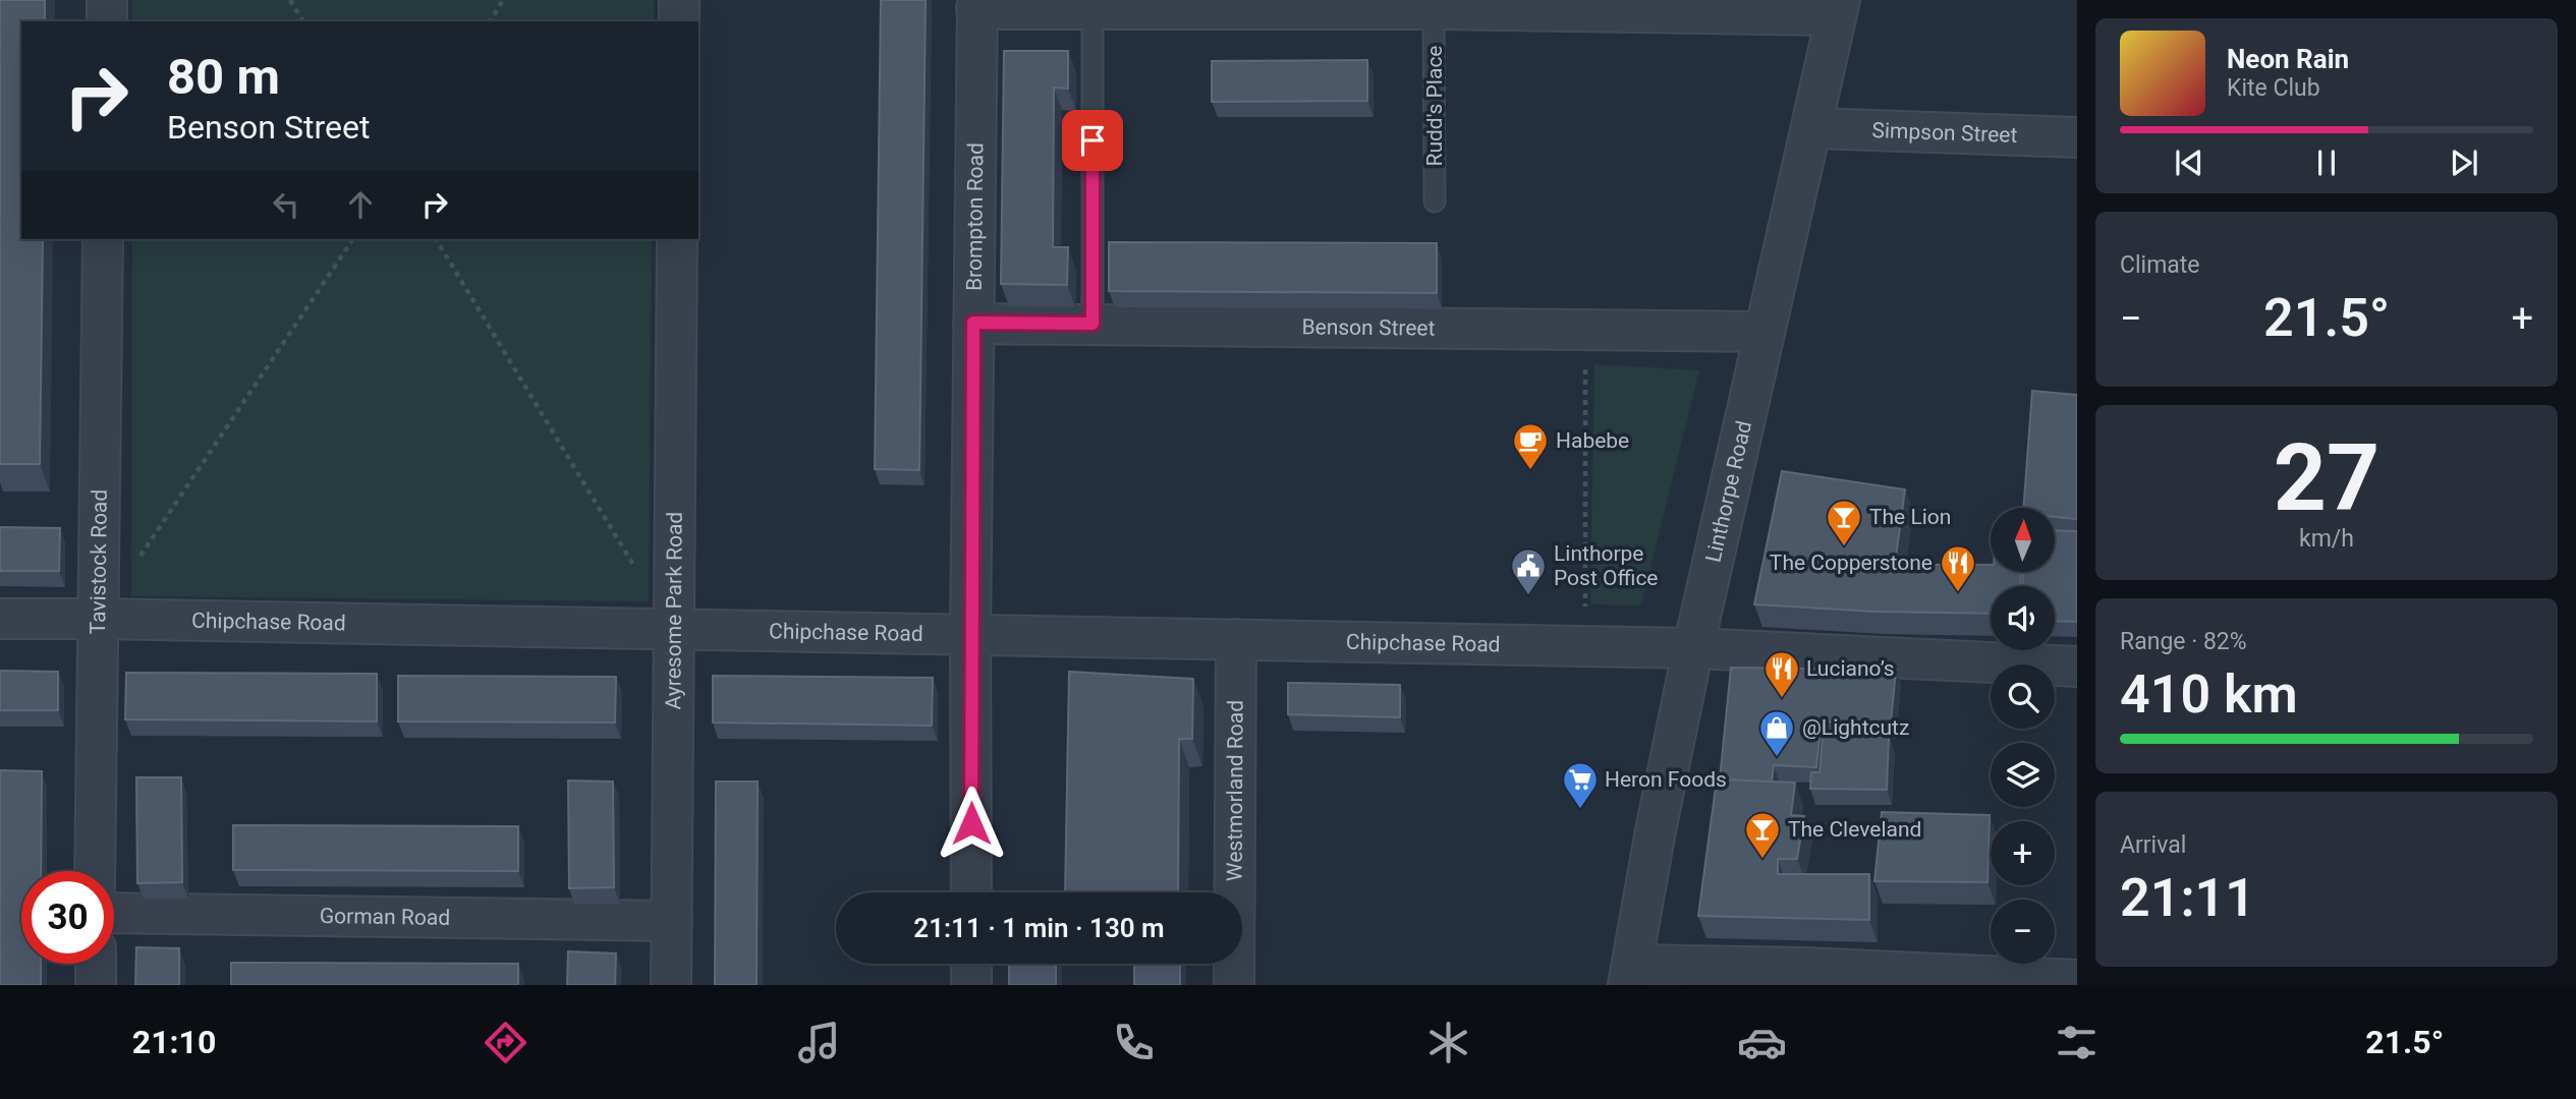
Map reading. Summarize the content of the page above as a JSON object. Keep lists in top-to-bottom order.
{
  "streets": {
    "street": [
      "Simpson Street",
      "Brompton Road",
      "Benson Street",
      "Linthorpe Road",
      "Tavistock Road",
      "Ayresome Park Road",
      "Chipchase Road",
      "Westmorland Road",
      "Gorman Road"
    ],
    "lane": ["Rudd's Place"]
  },
  "crossings": [
    ["Simpson Street", "Linthorpe Road"],
    ["Brompton Road", "Benson Street"],
    ["Brompton Road", "Chipchase Road"],
    ["Benson Street", "Linthorpe Road"],
    ["Linthorpe Road", "Chipchase Road"],
    ["Tavistock Road", "Chipchase Road"],
    ["Ayresome Park Road", "Chipchase Road"],
    ["Ayresome Park Road", "Gorman Road"],
    ["Chipchase Road", "Westmorland Road"]
  ],
  "places": {
    "cafe": ["Habebe"],
    "bar": ["The Lion", "The Cleveland"],
    "restaurant": ["The Copperstone", "Luciano’s"],
    "public building": ["Linthorpe Post Office"],
    "shop": ["@Lightcutz"],
    "supermarket": ["Heron Foods"]
  },
  "north": "top",
  "page": {
    "turn": ["80 m", "Benson Street"],
    "song": ["Neon Rain", "Kite Club"],
    "tile": [
      "Climate",
      ["27", "km/h"],
      ["Range · 82%", "410 km"],
      ["Arrival", "21:11"]
    ],
    "heat": ["−", "21.5°", "+"],
    "map_buttons": ["+", "−"],
    "limit": "30",
    "trip": "21:11 · 1 min · 130 m",
    "tabs": ["21:10", "21.5°"]
  }
}
